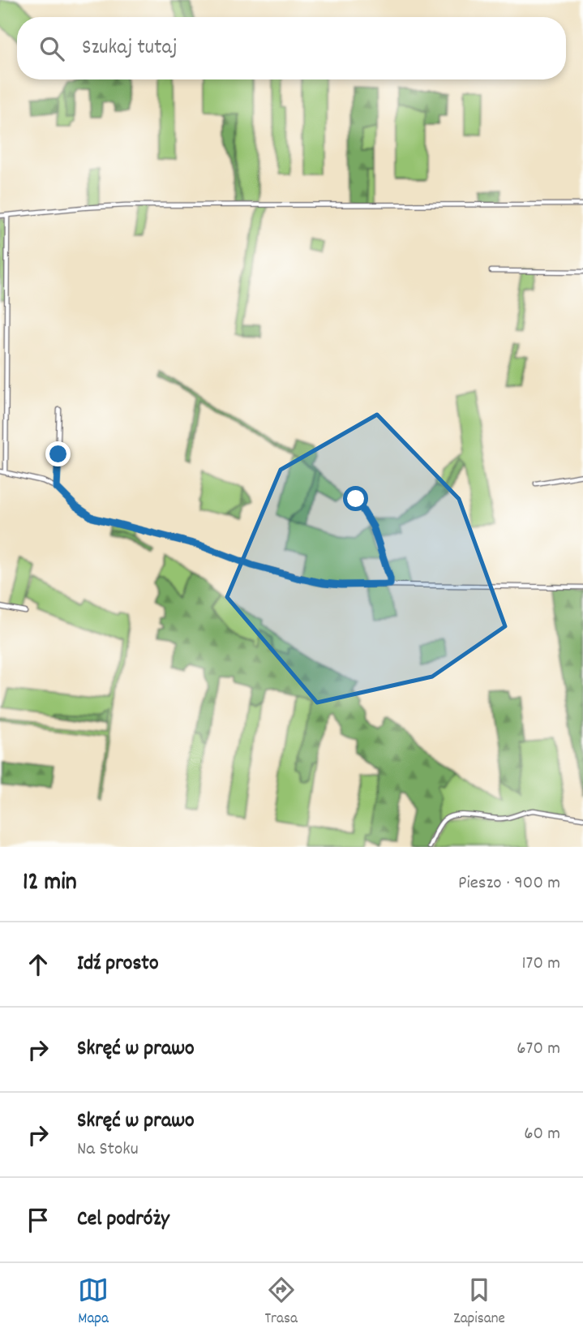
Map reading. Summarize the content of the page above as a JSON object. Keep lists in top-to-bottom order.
{
  "page": {
    "search": "Szukaj tutaj",
    "heading": ["12 min", "Pieszo · 900 m"],
    "list": [
      ["Idź prosto", "170 m"],
      ["Skręć w prawo", "670 m"],
      ["Skręć w prawo", "Na Stoku", "60 m"],
      "Cel podróży"
    ],
    "nav": ["Mapa", "Trasa", "Zapisane"]
  }
}
